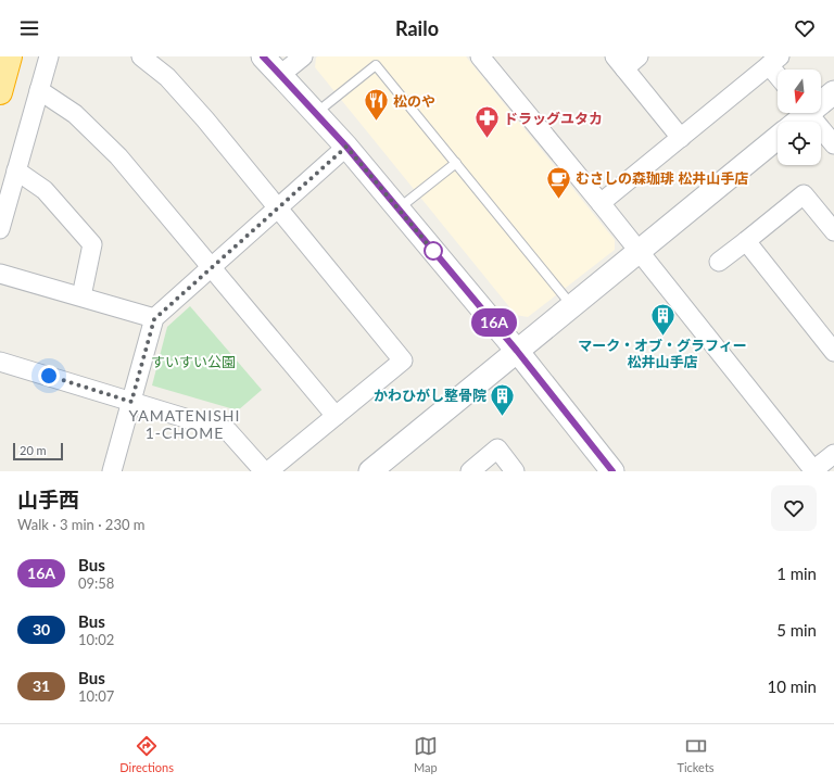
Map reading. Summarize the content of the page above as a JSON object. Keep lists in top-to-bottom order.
{
  "districts": ["YAMATENISHI 1-CHOME"],
  "parks": ["すいすい公園"],
  "places": {
    "restaurant": ["松のや"],
    "pharmacy": ["ドラッグユタカ"],
    "cafe": ["むさしの森珈琲 松井山手店"],
    "building": ["マーク・オブ・グラフィー 松井山手店", "かわひがし整骨院"]
  },
  "lines": ["bus line 16A"],
  "scale_bar": "20 m",
  "north": "bottom",
  "page": {
    "header": "Railo",
    "on_map": "16A",
    "scale": "20 m",
    "heading": ["山手西", "Walk · 3 min · 230 m"],
    "list": [
      {
        "mark": "16A",
        "name": "Bus",
        "note": "09:58",
        "value": "1 min"
      },
      {
        "mark": "30",
        "name": "Bus",
        "note": "10:02",
        "value": "5 min"
      },
      {
        "mark": "31",
        "name": "Bus",
        "note": "10:07",
        "value": "10 min"
      }
    ],
    "tabs": ["Directions", "Map", "Tickets"]
  }
}
